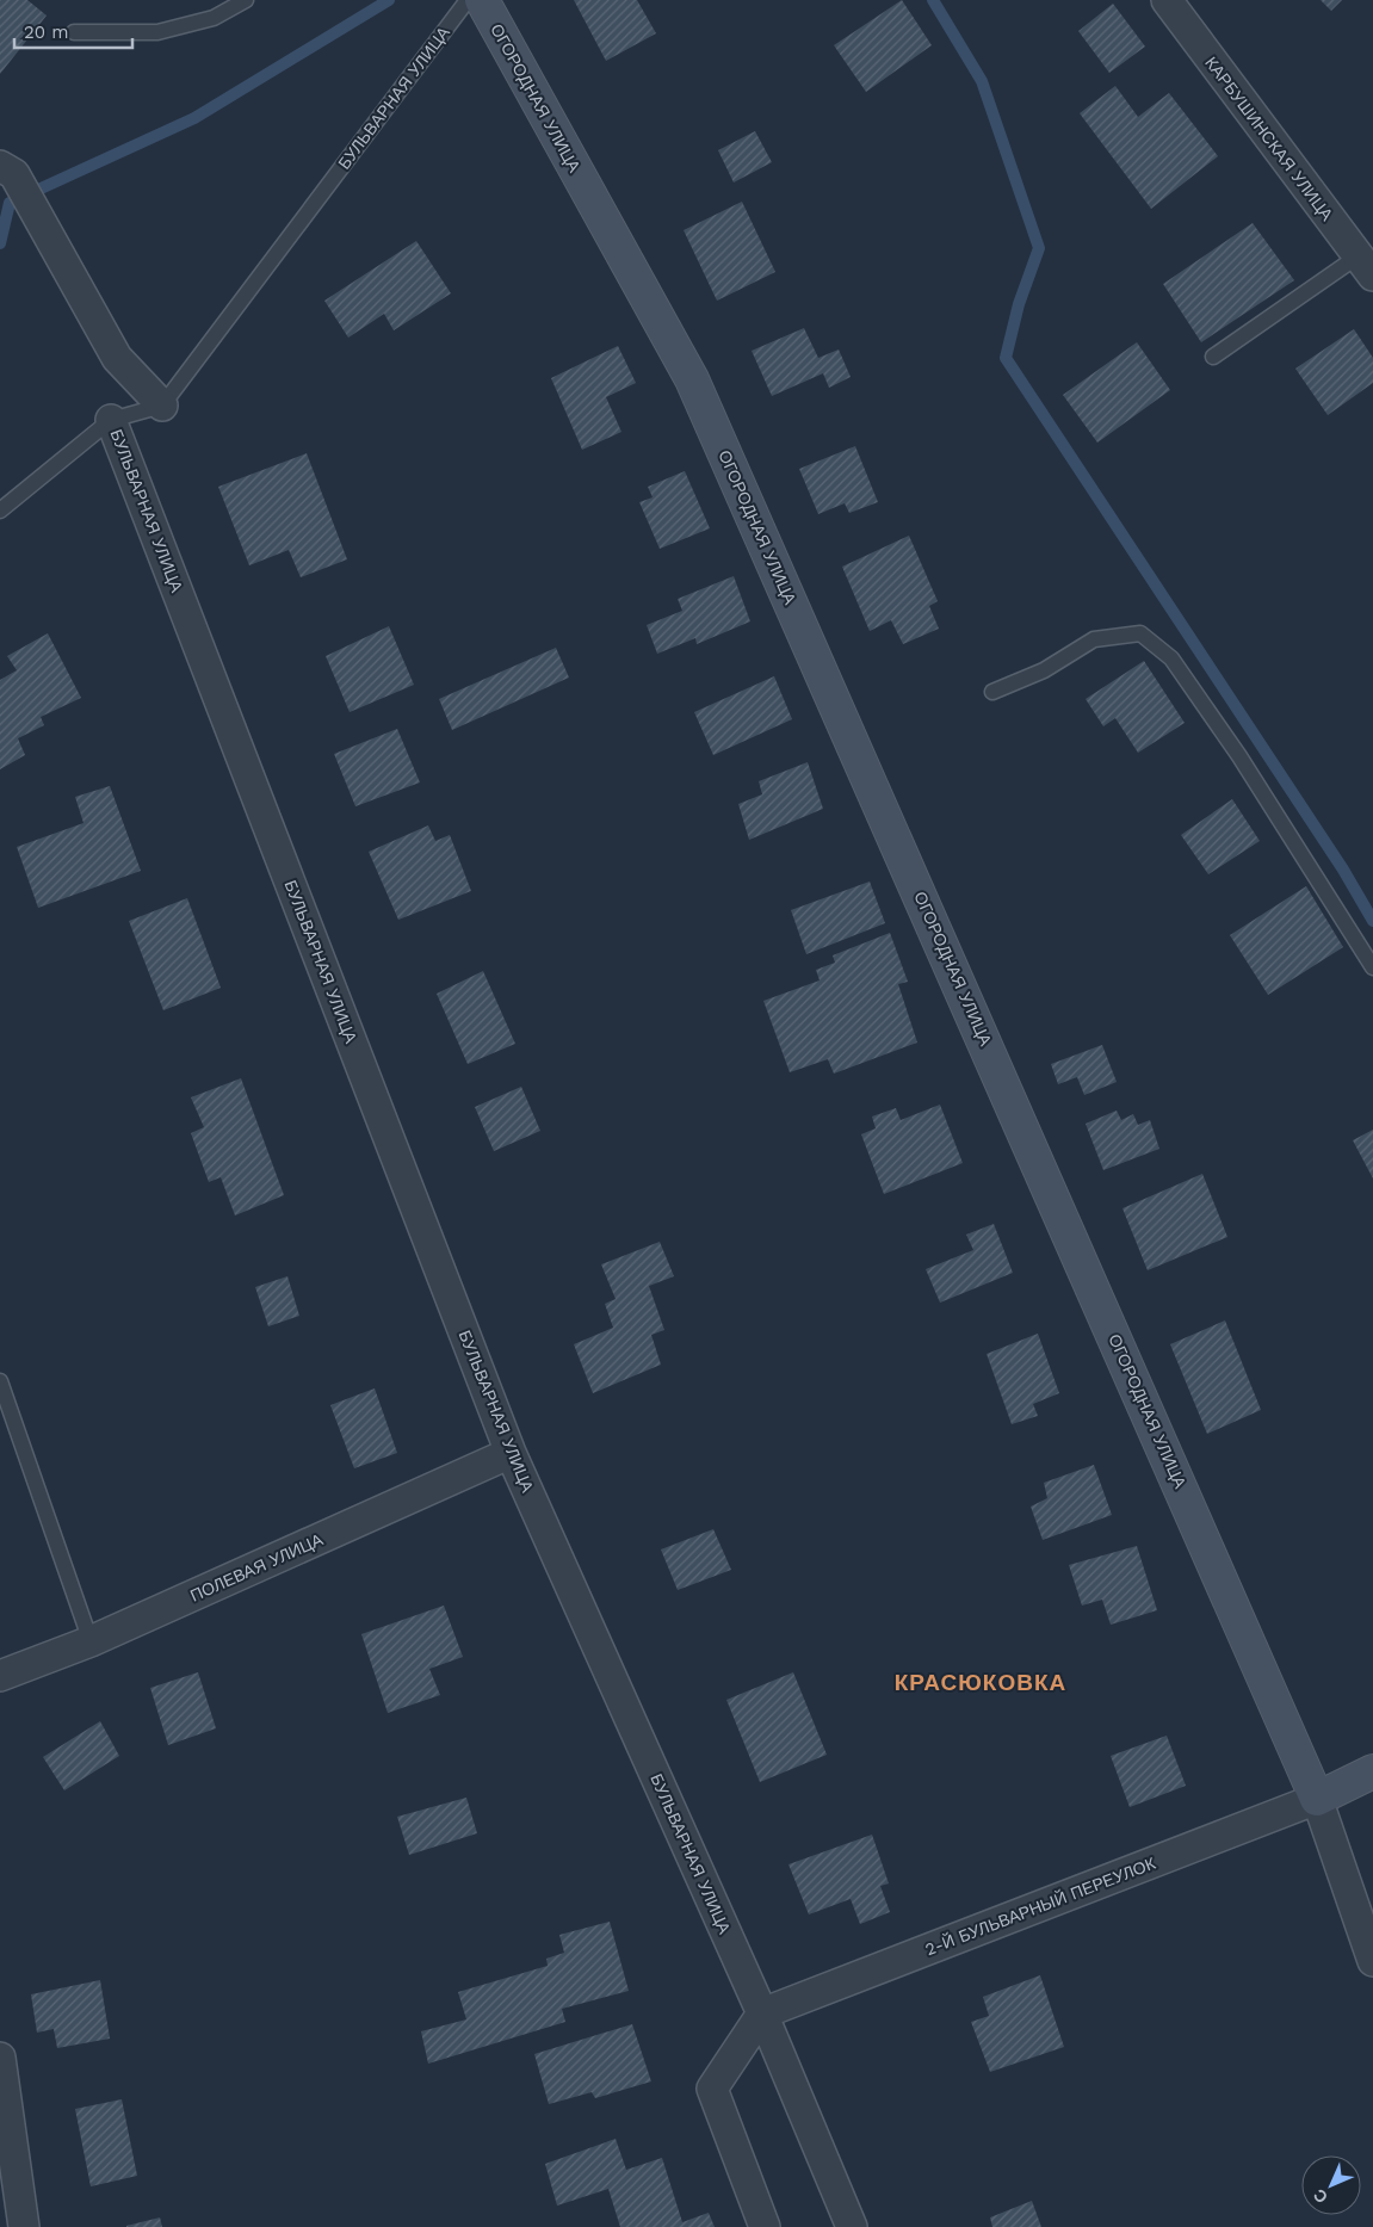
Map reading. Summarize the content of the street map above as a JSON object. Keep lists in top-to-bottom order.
{
  "streets": {
    "street": [
      "БУЛЬВАРНАЯ УЛИЦА",
      "ОГОРОДНАЯ УЛИЦА",
      "КАРБУШИНСКАЯ УЛИЦА",
      "ПОЛЕВАЯ УЛИЦА",
      "2-Й БУЛЬВАРНЫЙ ПЕРЕУЛОК"
    ]
  },
  "crossings": [
    ["БУЛЬВАРНАЯ УЛИЦА", "ПОЛЕВАЯ УЛИЦА"],
    ["БУЛЬВАРНАЯ УЛИЦА", "2-Й БУЛЬВАРНЫЙ ПЕРЕУЛОК"],
    ["ОГОРОДНАЯ УЛИЦА", "2-Й БУЛЬВАРНЫЙ ПЕРЕУЛОК"]
  ],
  "districts": ["КРАСЮКОВКА"],
  "scale_bar": "20 m",
  "north": "bottom left"
}
